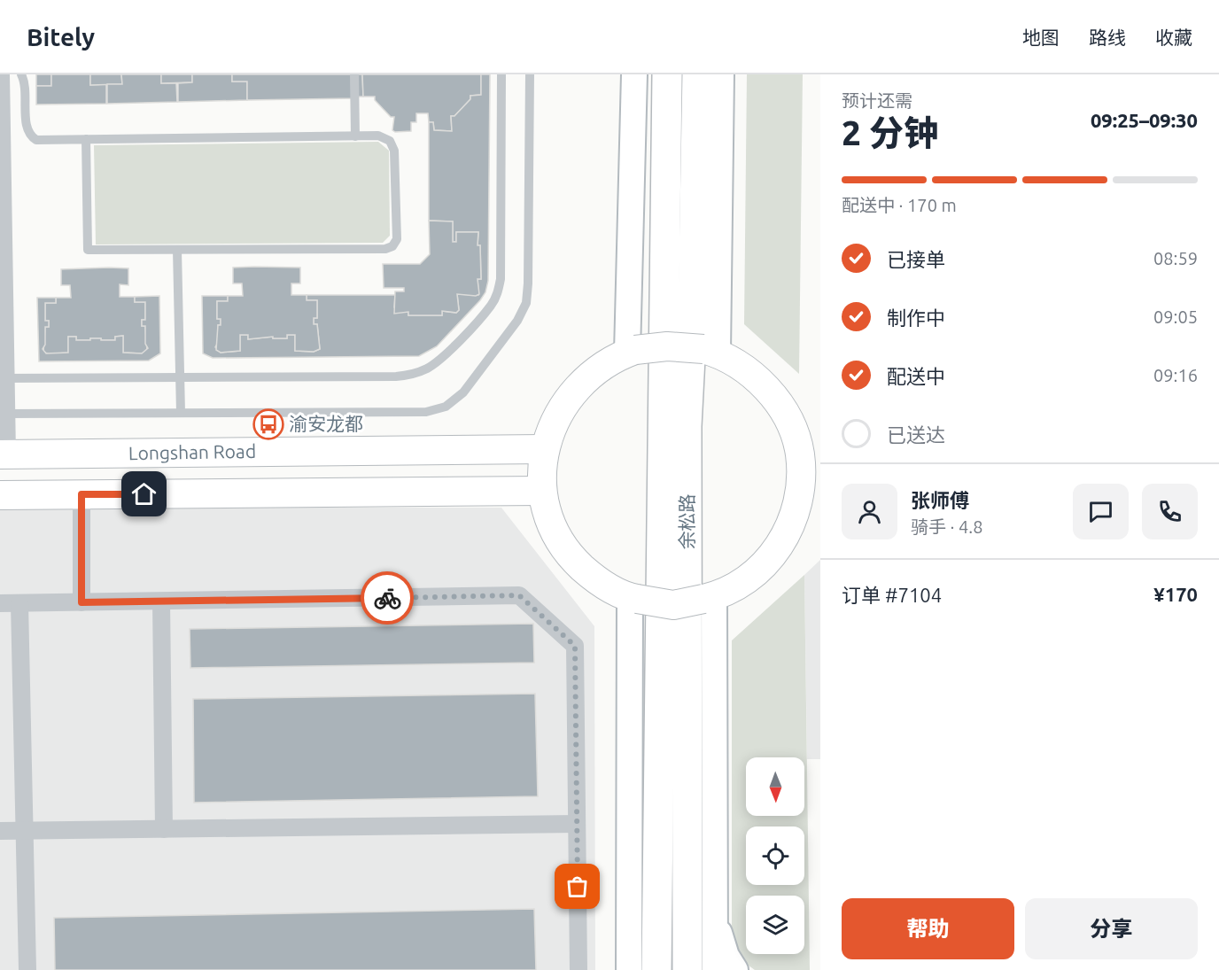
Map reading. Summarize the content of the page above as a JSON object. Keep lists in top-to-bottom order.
{
  "streets": {
    "highway": ["余松路"],
    "main road": ["Longshan Road"]
  },
  "places": {
    "bus stop": ["渝安龙都"]
  },
  "north": "bottom",
  "page": {
    "header": "Bitely",
    "nav": ["地图", "路线", "收藏"],
    "heading": ["2 分钟", "预计还需", "09:25–09:30"],
    "panel": [
      "张师傅",
      "骑手 · 4.8",
      "订单 #7104",
      "¥170"
    ],
    "bar": "配送中 · 170 m",
    "list": [
      ["已接单", "08:59"],
      ["制作中", "09:05"],
      ["配送中", "09:16"],
      "已送达"
    ],
    "buttons": ["帮助", "分享"]
  }
}
